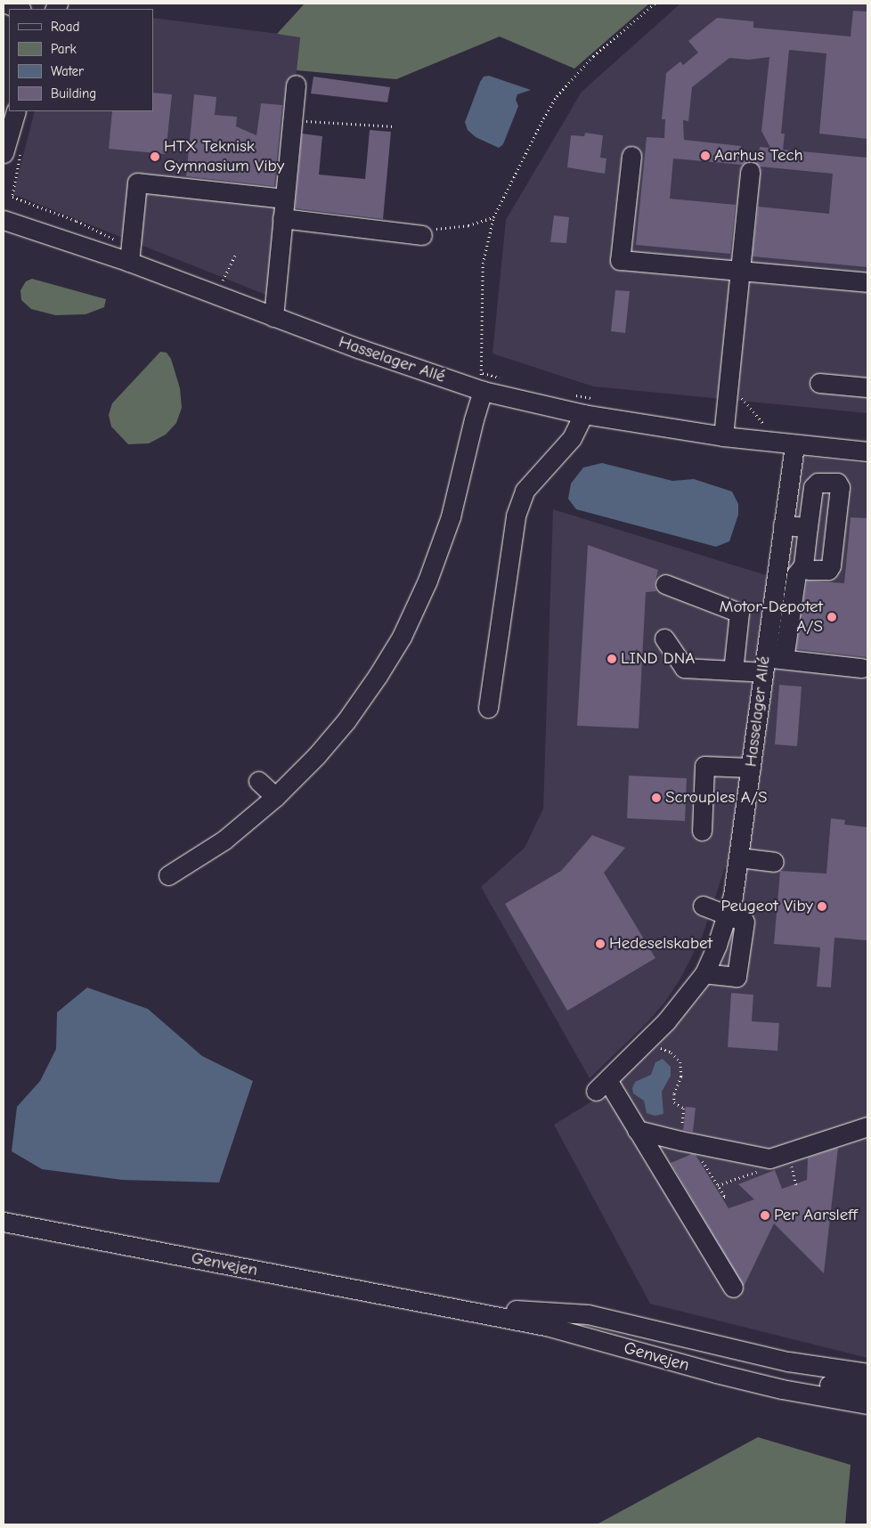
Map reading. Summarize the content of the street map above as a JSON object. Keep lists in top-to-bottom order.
{
  "streets": {
    "street": ["Hasselager Allé", "Genvejen"]
  },
  "places": [
    "Aarhus Tech",
    "HTX Teknisk Gymnasium Viby",
    "Motor-Depotet A/S",
    "LIND DNA",
    "Scrouples A/S",
    "Peugeot Viby",
    "Hedeselskabet",
    "Per Aarsleff"
  ],
  "legend": [
    "Road",
    "Park",
    "Water",
    "Building"
  ]
}
